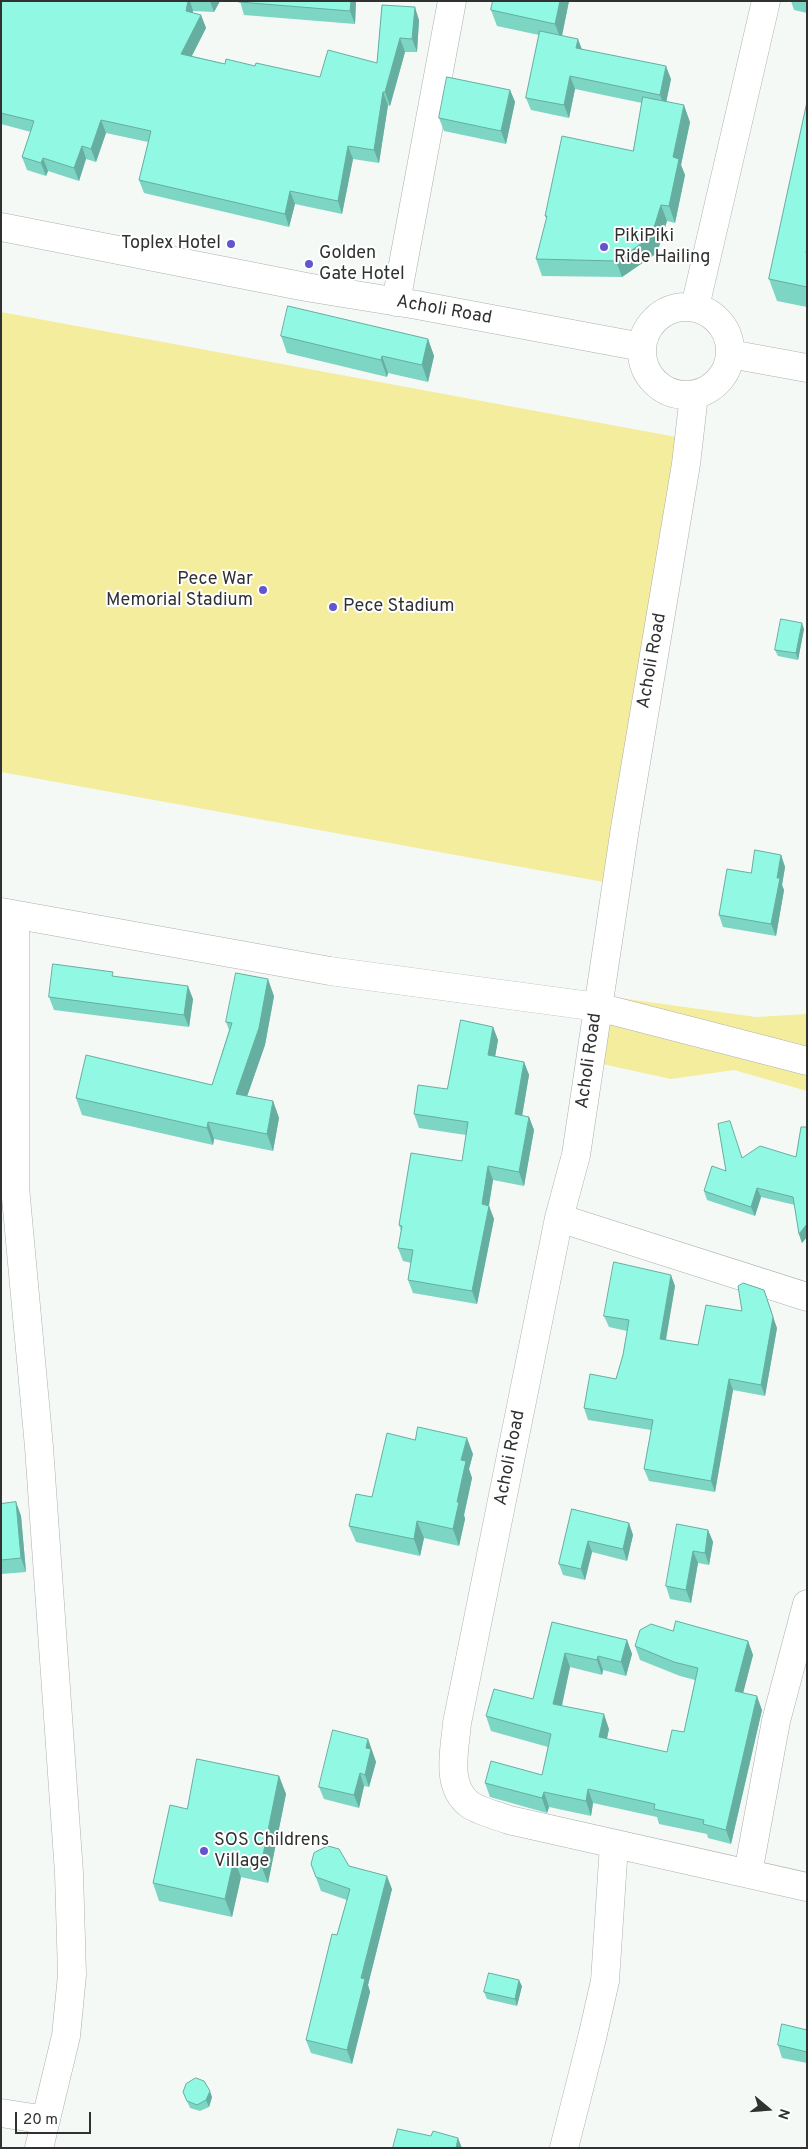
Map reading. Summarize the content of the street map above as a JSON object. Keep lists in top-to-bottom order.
{
  "streets": {
    "street": ["Acholi Road"]
  },
  "places": [
    "Toplex Hotel",
    "PikiPiki Ride Hailing",
    "Golden Gate Hotel",
    "Pece War Memorial Stadium",
    "Pece Stadium",
    "SOS Childrens Village"
  ],
  "scale_bar": "20 m",
  "north": "right"
}
